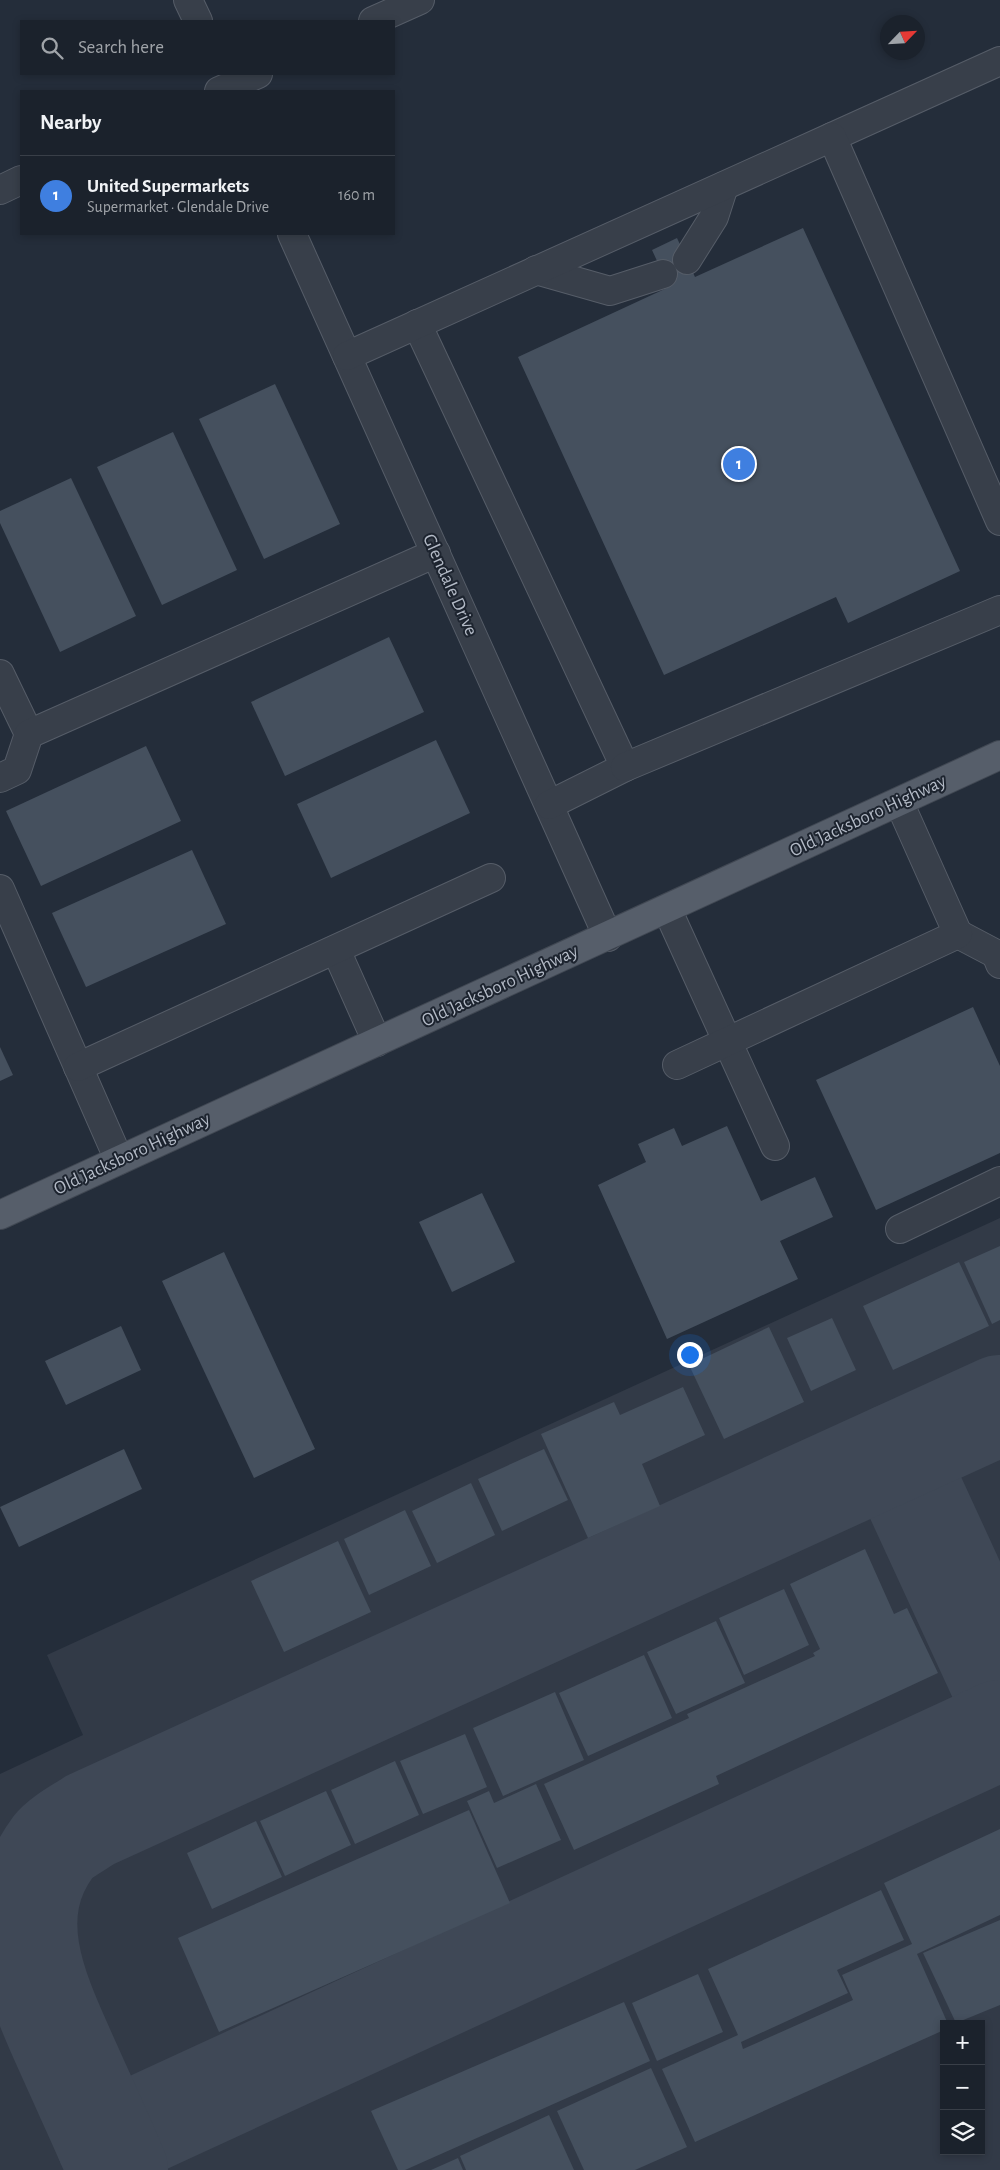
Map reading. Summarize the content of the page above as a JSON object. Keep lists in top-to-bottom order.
{
  "streets": {
    "main road": ["Old Jacksboro Highway"],
    "street": ["Glendale Drive"]
  },
  "crossings": [
    ["Glendale Drive", "Old Jacksboro Highway"]
  ],
  "north": "top right",
  "page": {
    "search": "Search here",
    "heading": "Nearby",
    "list": [
      {
        "mark": "1",
        "name": "United Supermarkets",
        "note": "Supermarket · Glendale Drive",
        "value": "160 m"
      }
    ],
    "pins": "1",
    "map_buttons": ["+", "−"]
  }
}
